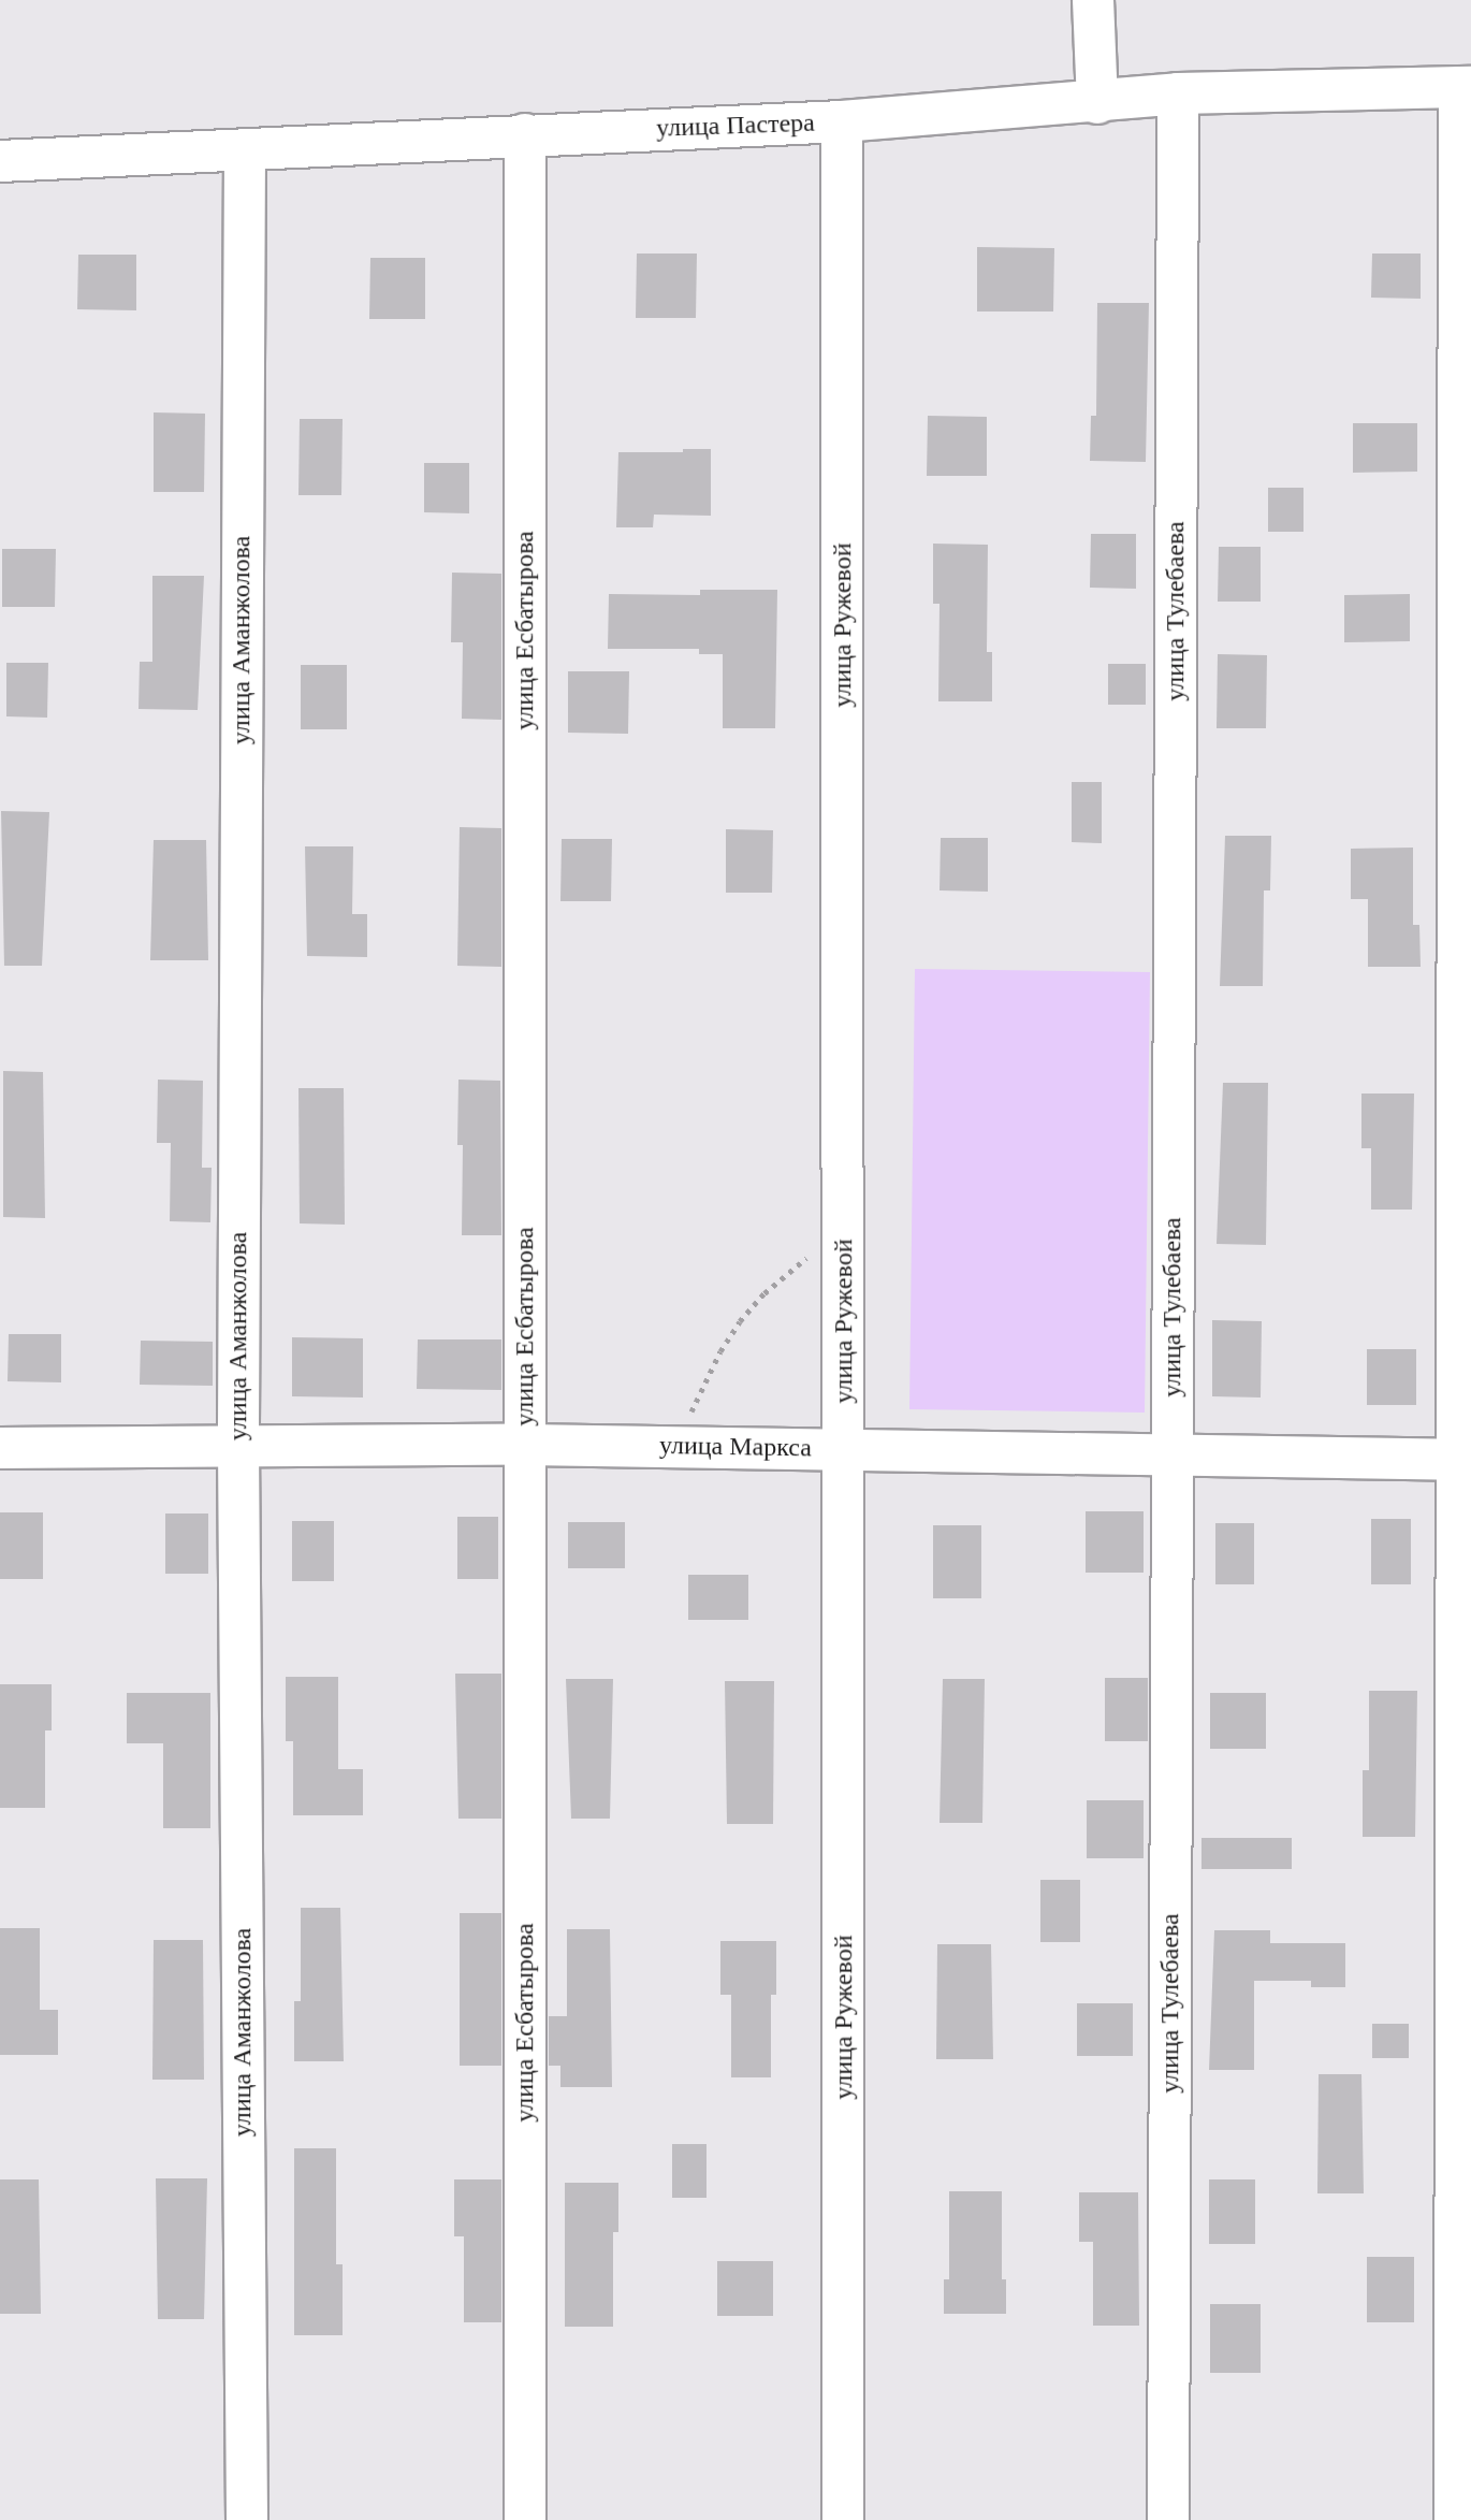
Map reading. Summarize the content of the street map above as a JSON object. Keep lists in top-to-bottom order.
{
  "streets": {
    "street": [
      "улица Пастера",
      "улица Тулебаева",
      "улица Ружевой",
      "улица Есбатырова",
      "улица Аманжолова",
      "улица Маркса"
    ]
  },
  "crossings": [
    ["улица Пастера", "улица Тулебаева"],
    ["улица Пастера", "улица Ружевой"],
    ["улица Пастера", "улица Есбатырова"],
    ["улица Пастера", "улица Аманжолова"],
    ["улица Тулебаева", "улица Маркса"],
    ["улица Ружевой", "улица Маркса"],
    ["улица Есбатырова", "улица Маркса"],
    ["улица Аманжолова", "улица Маркса"]
  ]
}
